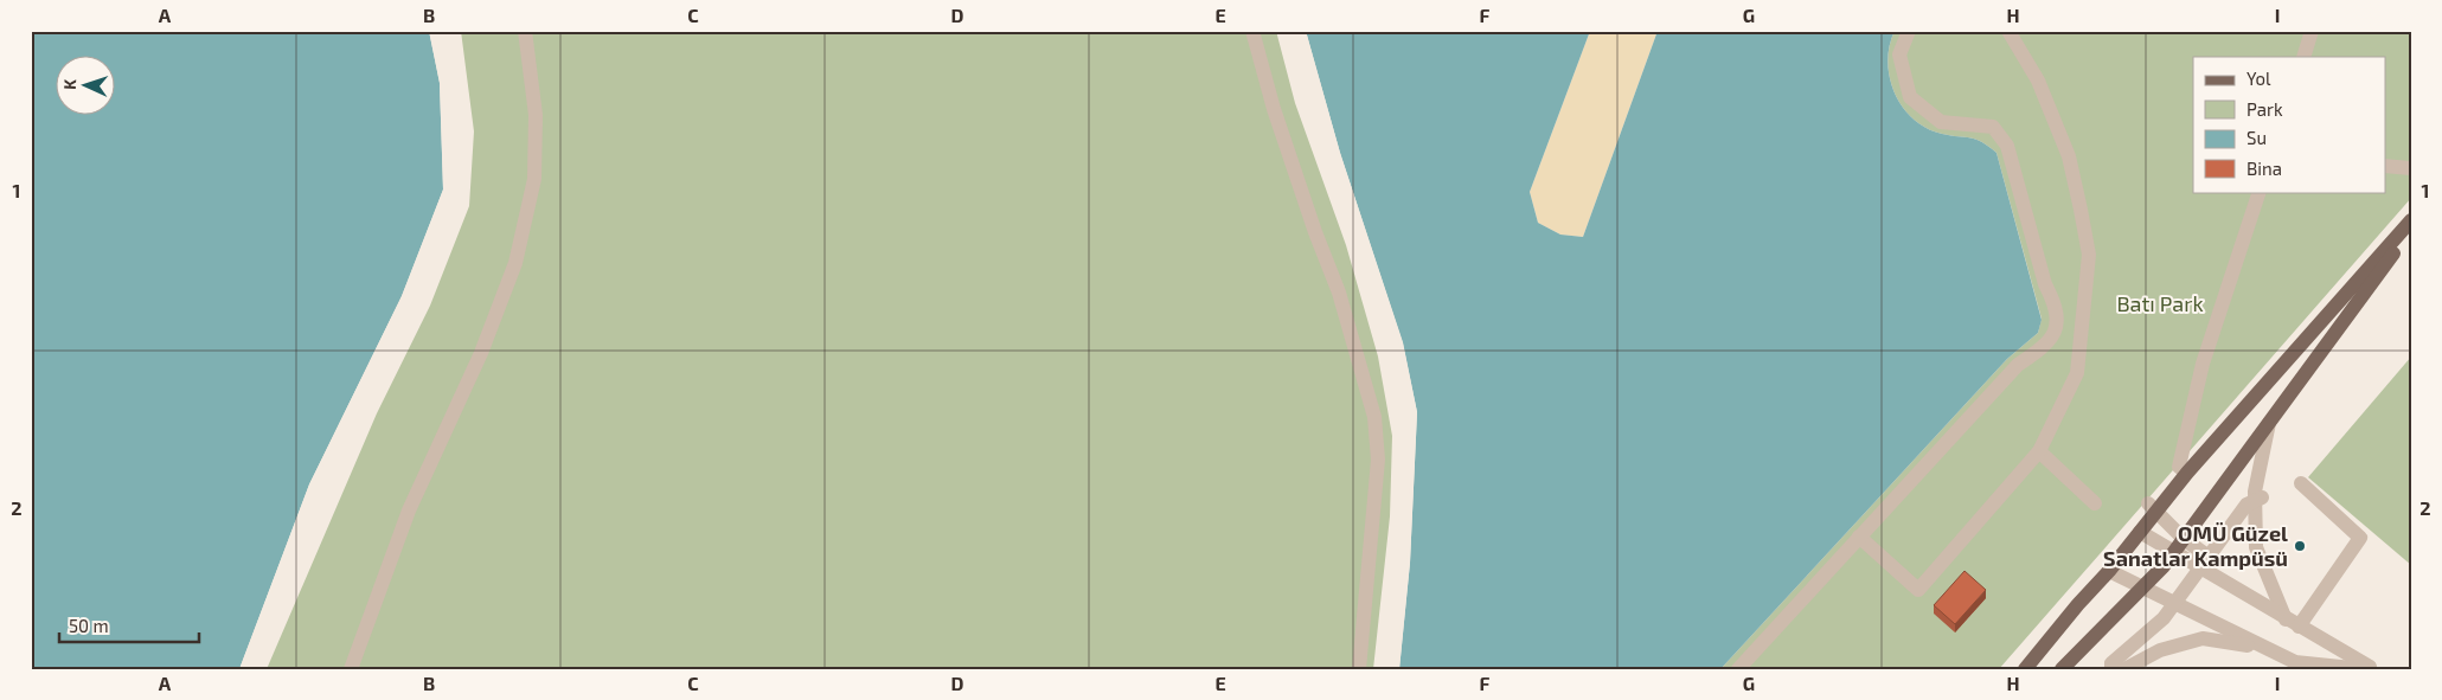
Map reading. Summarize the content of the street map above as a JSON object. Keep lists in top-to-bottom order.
{
  "parks": ["Batı Park"],
  "places": ["OMÜ Güzel Sanatlar Kampüsü"],
  "legend": [
    "Yol",
    "Park",
    "Su",
    "Bina"
  ],
  "scale_bar": "50 m",
  "north": "left",
  "grid": {
    "columns": [
      "A",
      "B",
      "C",
      "D",
      "E",
      "F",
      "G",
      "H",
      "I"
    ],
    "rows": ["1", "2"]
  }
}
